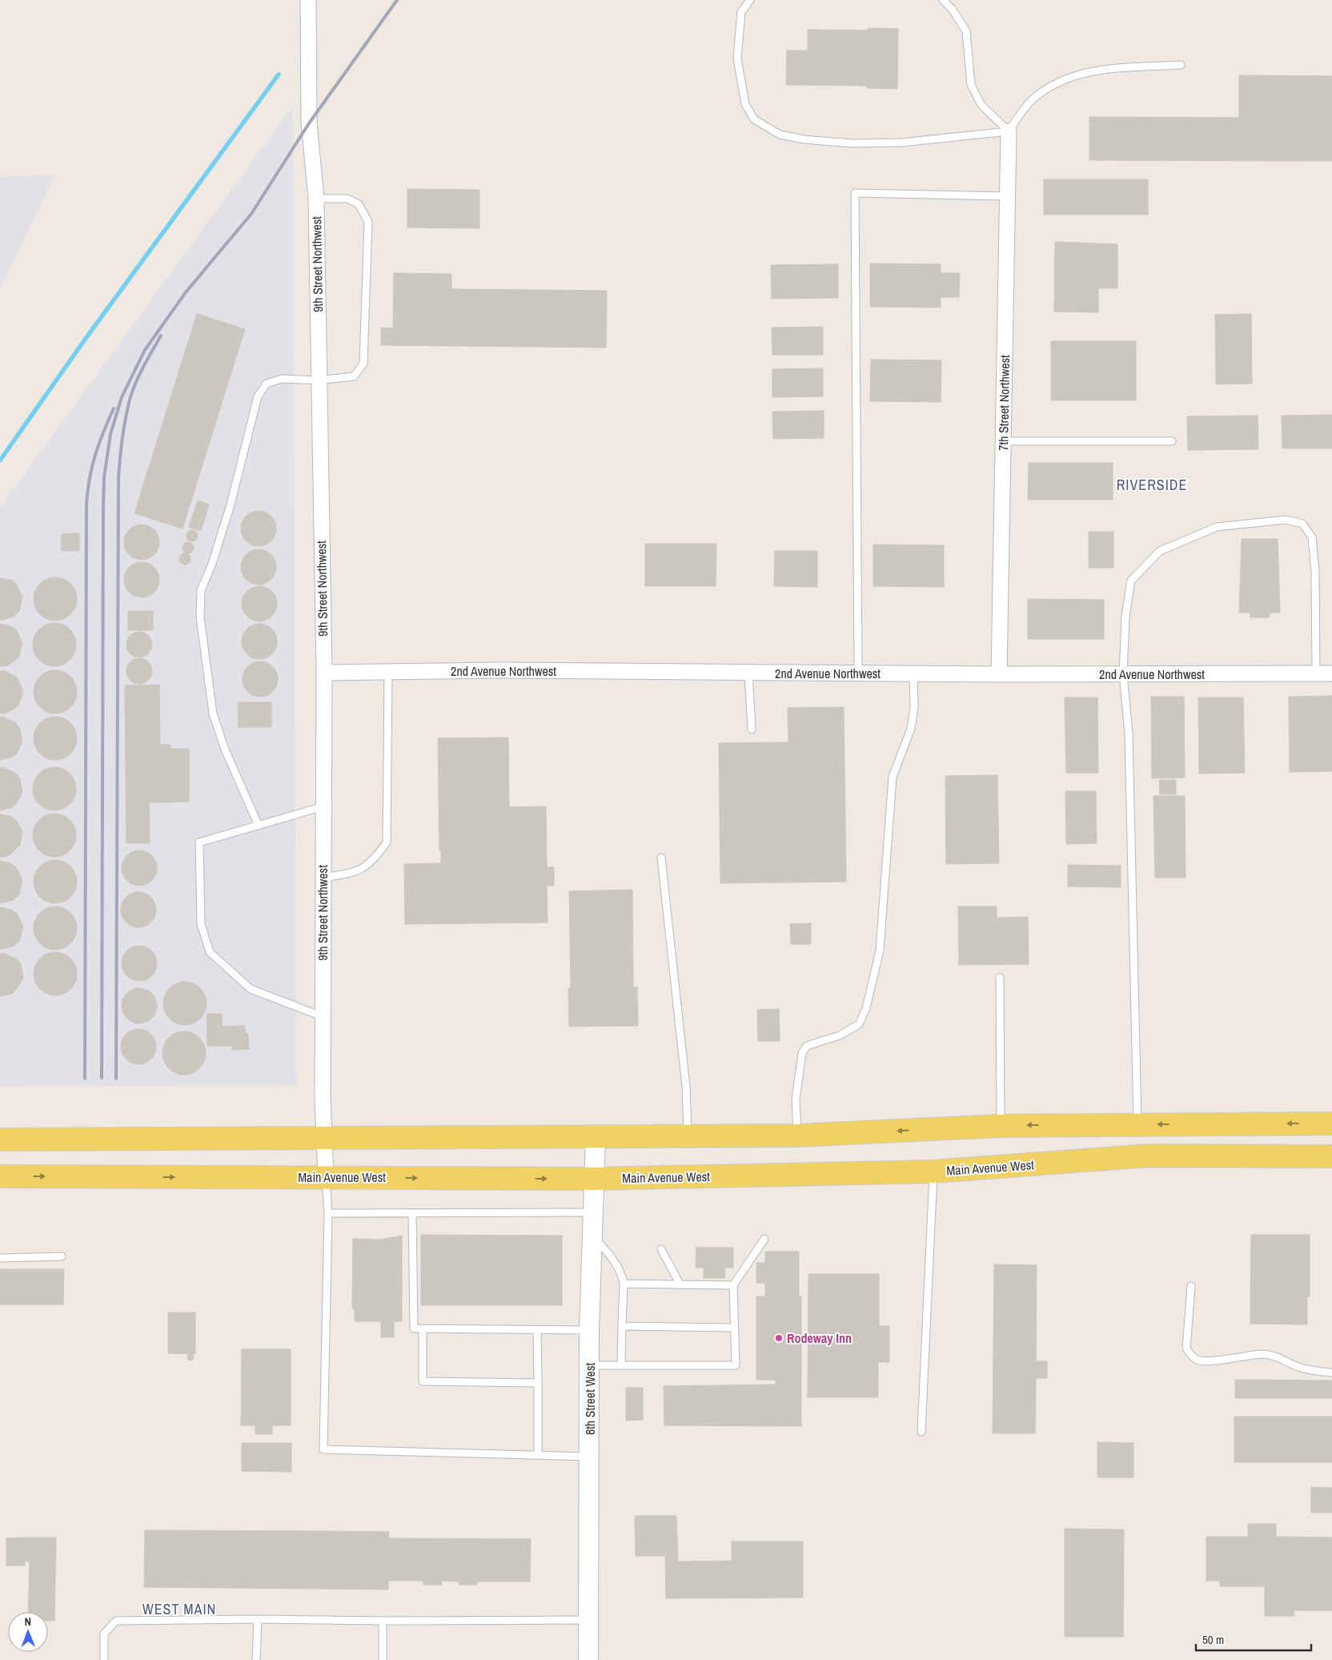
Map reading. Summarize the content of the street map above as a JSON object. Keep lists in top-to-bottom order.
{
  "streets": {
    "main road": ["Main Avenue West"],
    "street": [
      "9th Street Northwest",
      "7th Street Northwest",
      "2nd Avenue Northwest",
      "8th Street West"
    ]
  },
  "crossings": [
    ["9th Street Northwest", "2nd Avenue Northwest"],
    ["9th Street Northwest", "Main Avenue West"],
    ["7th Street Northwest", "2nd Avenue Northwest"],
    ["Main Avenue West", "8th Street West"]
  ],
  "districts": ["RIVERSIDE", "WEST MAIN"],
  "places": ["Rodeway Inn"],
  "scale_bar": "50 m",
  "north": "top"
}
